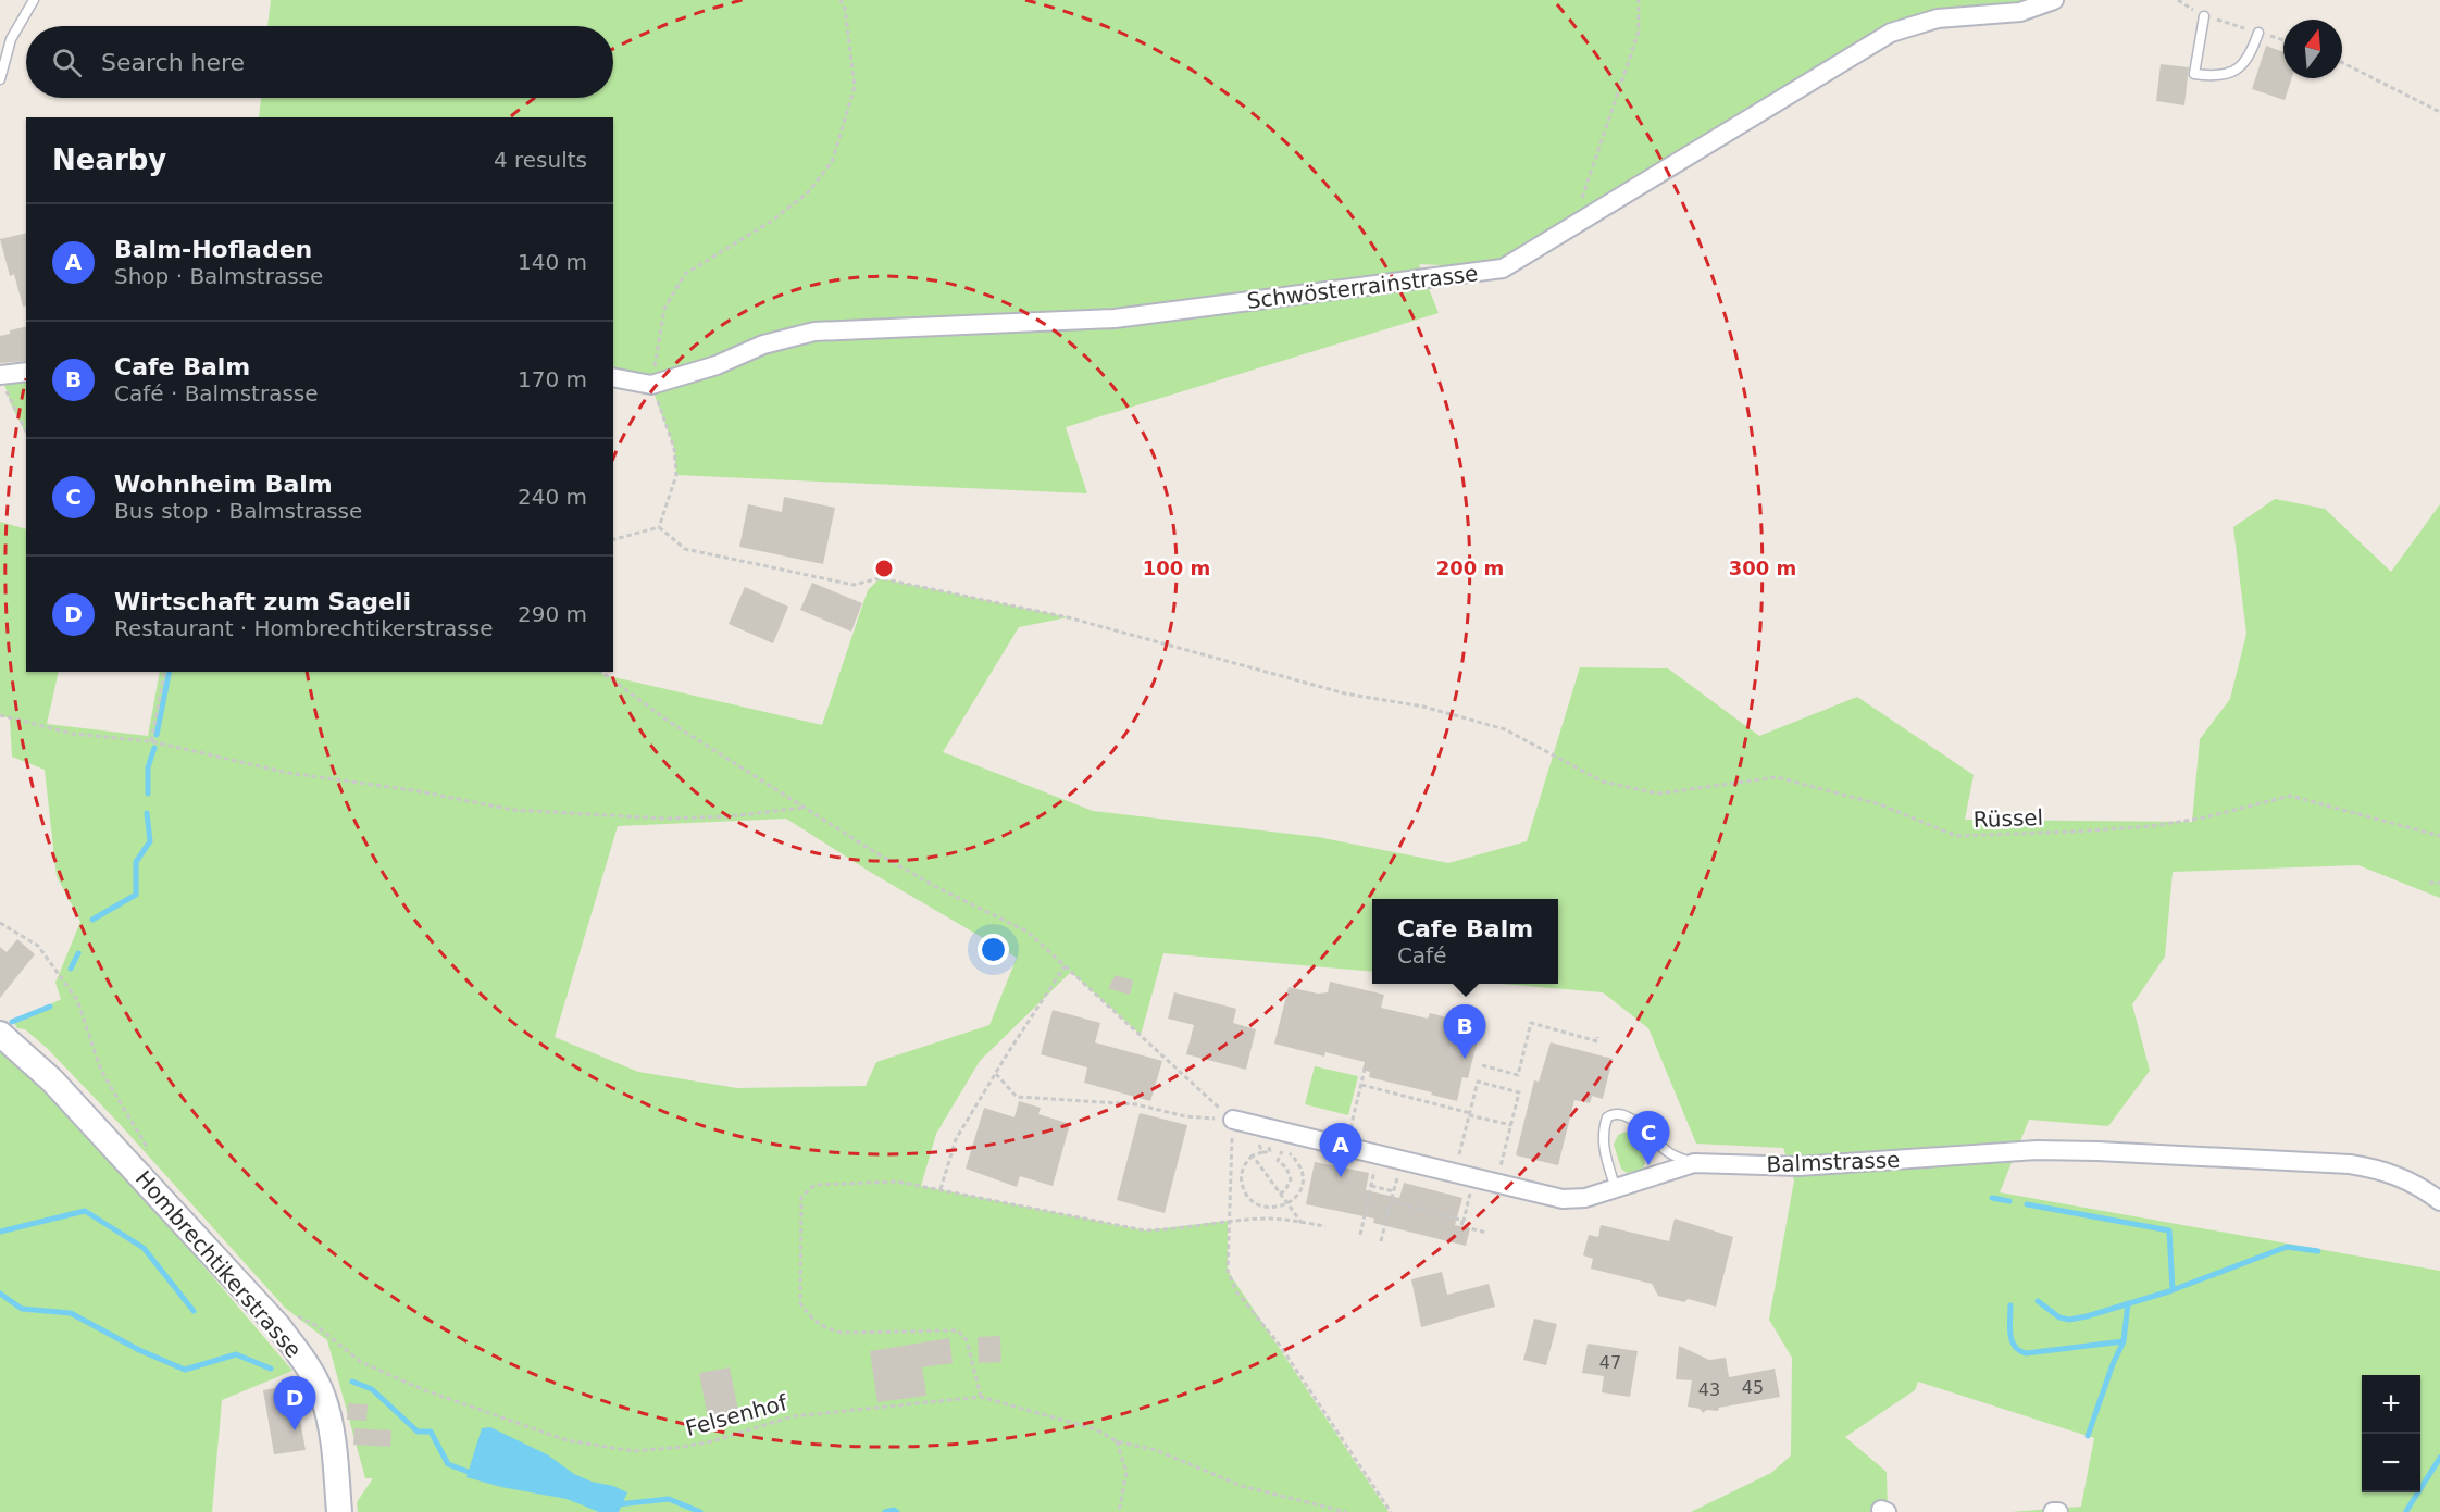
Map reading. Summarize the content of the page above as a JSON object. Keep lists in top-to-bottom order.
{
  "streets": {
    "street": ["Schwösterrainstrasse", "Balmstrasse", "Hombrechtikerstrasse"],
    "path": ["Rüssel", "Felsenhof"]
  },
  "crossings": [
    ["Hombrechtikerstrasse", "Felsenhof"]
  ],
  "house_numbers": ["47", "45", "43"],
  "north": "top",
  "page": {
    "search": "Search here",
    "heading": ["Nearby", "4 results"],
    "list": [
      {
        "mark": "A",
        "name": "Balm-Hofladen",
        "note": "Shop · Balmstrasse",
        "value": "140 m"
      },
      {
        "mark": "B",
        "name": "Cafe Balm",
        "note": "Café · Balmstrasse",
        "value": "170 m"
      },
      {
        "mark": "C",
        "name": "Wohnheim Balm",
        "note": "Bus stop · Balmstrasse",
        "value": "240 m"
      },
      {
        "mark": "D",
        "name": "Wirtschaft zum Sageli",
        "note": "Restaurant · Hombrechtikerstrasse",
        "value": "290 m"
      }
    ],
    "popup": ["Cafe Balm", "Café"],
    "pins": [
      "B",
      "C",
      "A",
      "D"
    ],
    "map_buttons": ["+", "−"]
  },
  "rings": ["100 m", "200 m", "300 m"]
}
